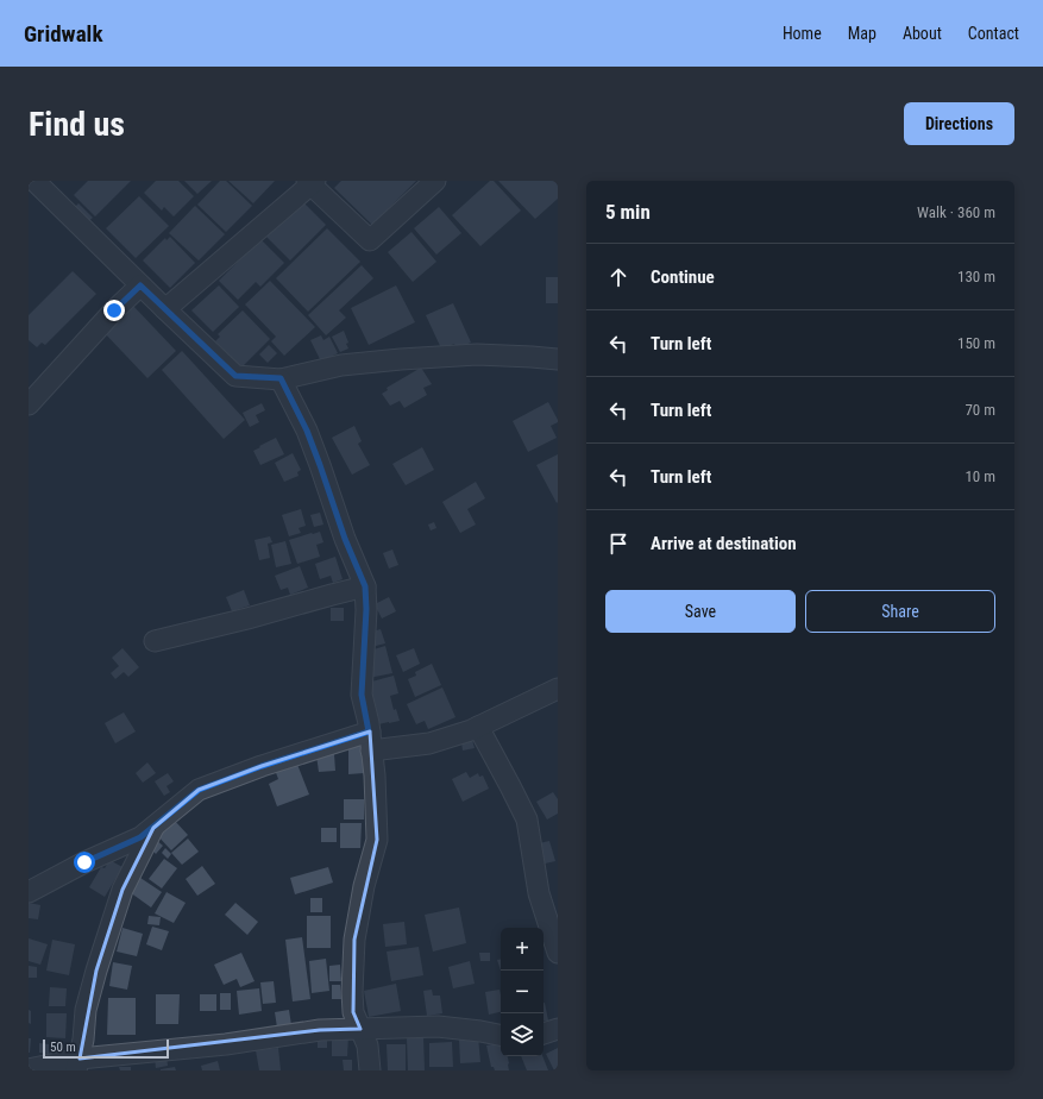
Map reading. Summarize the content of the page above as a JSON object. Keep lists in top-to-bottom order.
{
  "scale_bar": "50 m",
  "page": {
    "header": "Gridwalk",
    "nav": [
      "Home",
      "Map",
      "About",
      "Contact"
    ],
    "buttons": [
      "Directions",
      ["Save", "Share"]
    ],
    "title": "Find us",
    "heading": ["5 min", "Walk · 360 m"],
    "list": [
      ["Continue", "130 m"],
      ["Turn left", "150 m"],
      ["Turn left", "70 m"],
      ["Turn left", "10 m"],
      "Arrive at destination"
    ],
    "map_buttons": ["+", "−"],
    "scale": "50 m"
  }
}
